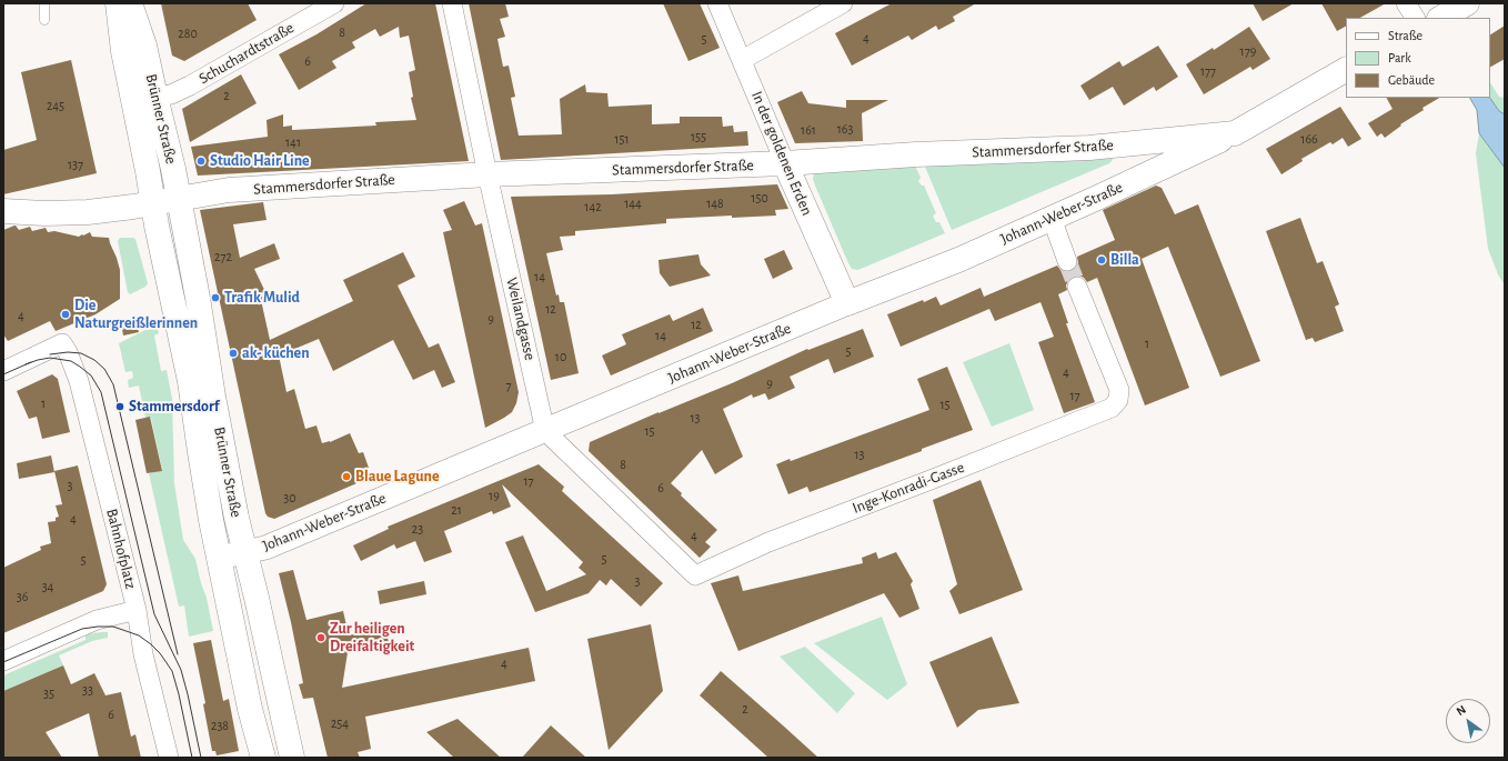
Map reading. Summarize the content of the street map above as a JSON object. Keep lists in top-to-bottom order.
{
  "streets": {
    "main road": [
      "Brünner Straße",
      "Stammersdorfer Straße",
      "In der goldenen Erden",
      "Johann-Weber-Straße"
    ],
    "street": [
      "Schuchardtstraße",
      "Weilandgasse",
      "Inge-Konradi-Gasse",
      "Bahnhofplatz"
    ]
  },
  "crossings": [
    ["Schuchardtstraße", "Brünner Straße"],
    ["Brünner Straße", "Stammersdorfer Straße"],
    ["Brünner Straße", "Johann-Weber-Straße"],
    ["Stammersdorfer Straße", "In der goldenen Erden"],
    ["Stammersdorfer Straße", "Johann-Weber-Straße"],
    ["Stammersdorfer Straße", "Weilandgasse"],
    ["In der goldenen Erden", "Johann-Weber-Straße"],
    ["Johann-Weber-Straße", "Weilandgasse"],
    ["Johann-Weber-Straße", "Inge-Konradi-Gasse"],
    ["Weilandgasse", "Inge-Konradi-Gasse"]
  ],
  "places": [
    "Studio Hair Line",
    "Billa",
    "Trafik Mulid",
    "Die Naturgreißlerinnen",
    "ak- küchen",
    "Stammersdorf",
    "Blaue Lagune",
    "Zur heiligen Dreifaltigkeit"
  ],
  "house_numbers": [
    "8",
    "280",
    "4",
    "5",
    "179",
    "6",
    "177",
    "2",
    "245",
    "163",
    "161",
    "155",
    "151",
    "166",
    "141",
    "137",
    "150",
    "144",
    "148",
    "142",
    "272",
    "14",
    "12",
    "4",
    "9",
    "12",
    "14",
    "1",
    "5",
    "10",
    "4",
    "9",
    "7",
    "17",
    "1",
    "15",
    "13",
    "15",
    "13",
    "8",
    "17",
    "3",
    "6",
    "19",
    "30",
    "21",
    "4",
    "23",
    "4",
    "5",
    "5",
    "3",
    "34",
    "36",
    "4",
    "33",
    "35",
    "2",
    "6",
    "254",
    "238"
  ],
  "legend": ["Straße", "Park", "Gebäude"],
  "north": "top left"
}
